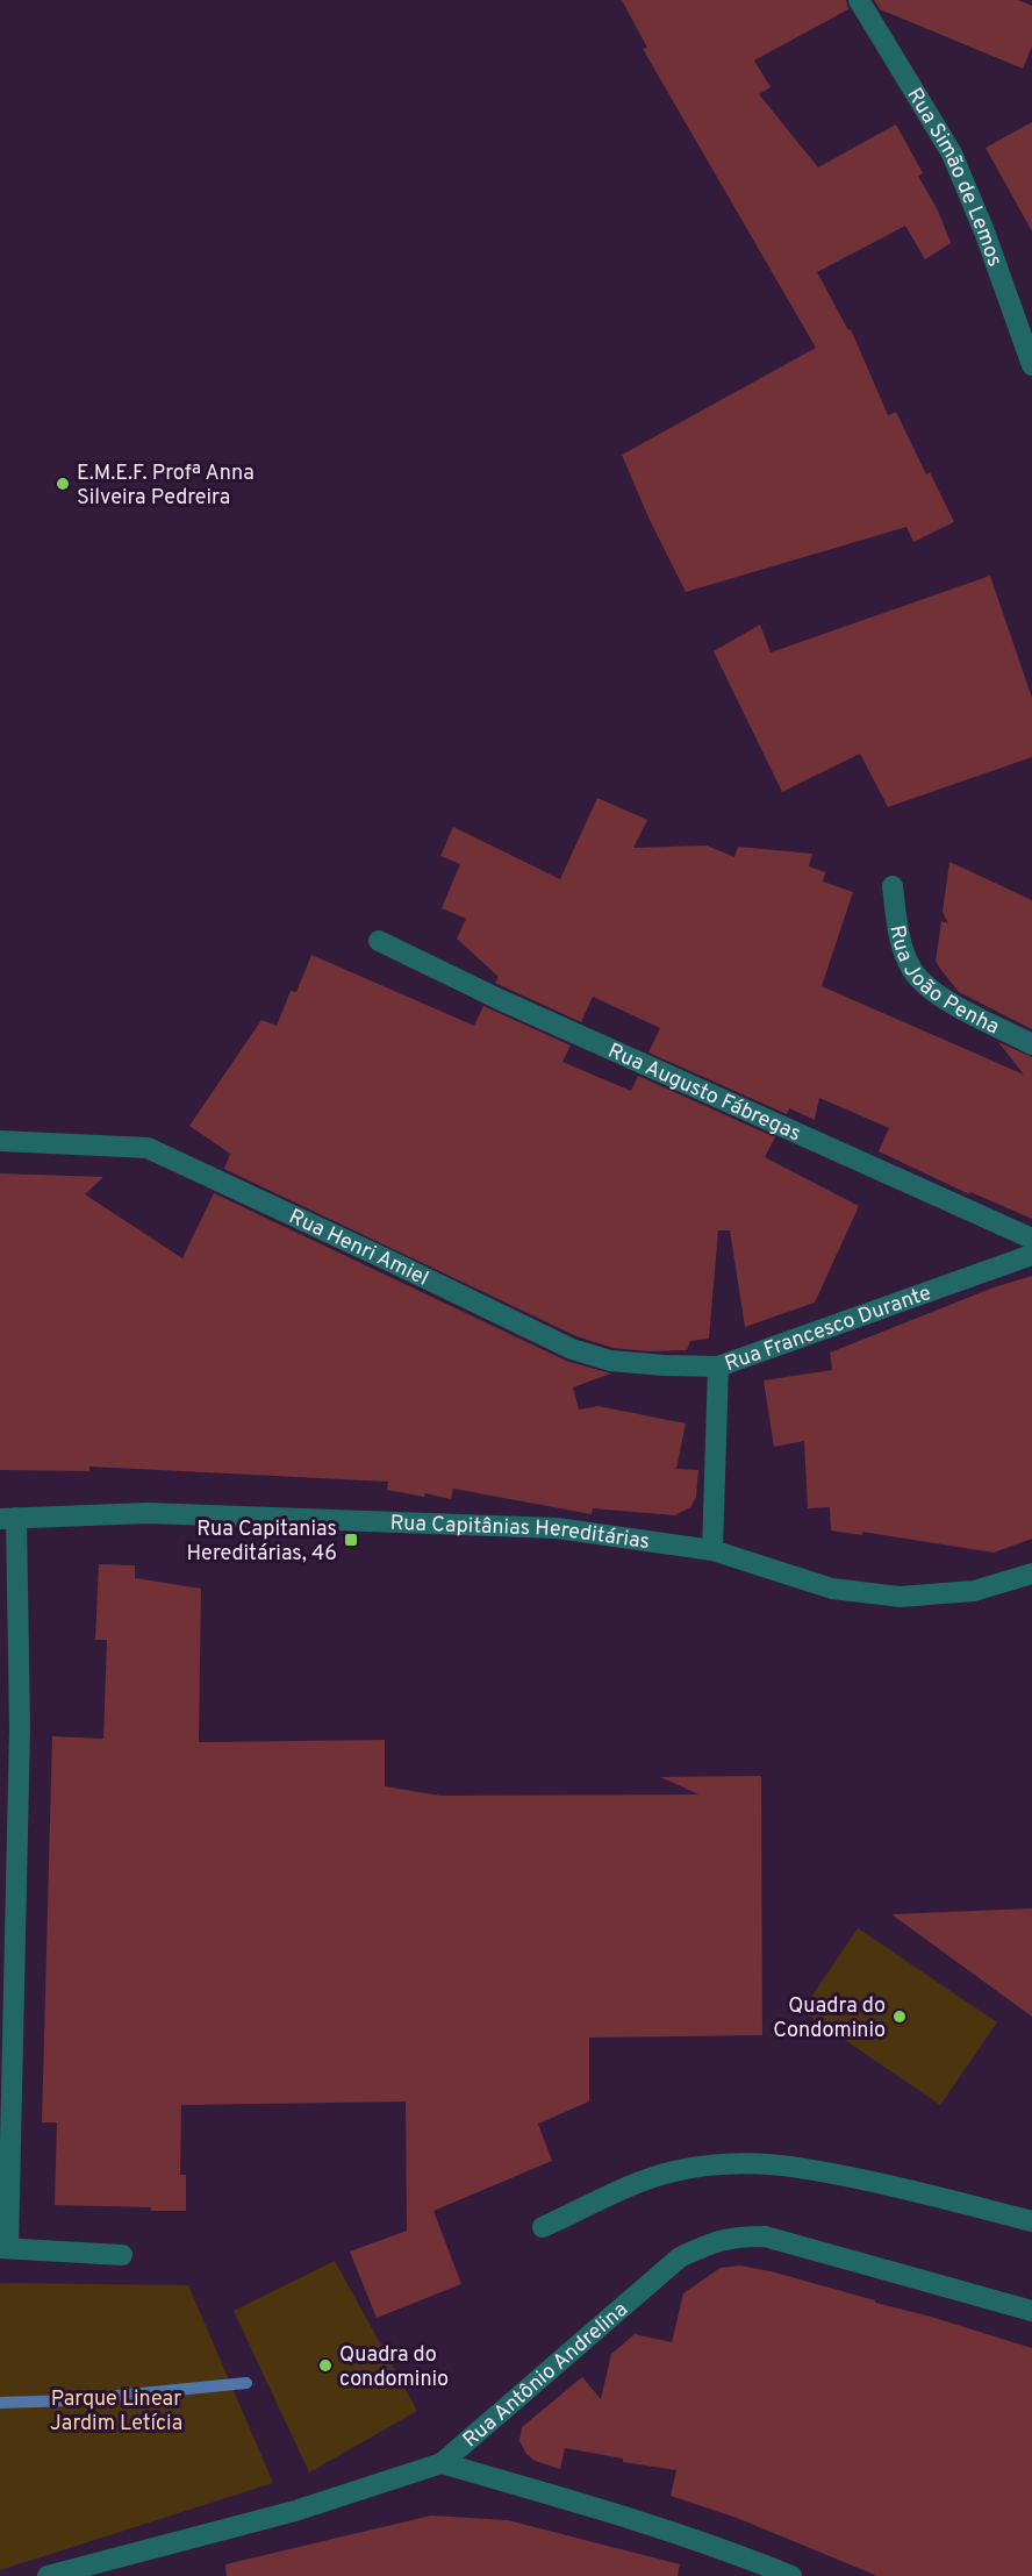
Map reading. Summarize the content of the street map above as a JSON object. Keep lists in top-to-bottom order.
{
  "streets": {
    "street": [
      "Rua Simão de Lemos",
      "Rua João Penha",
      "Rua Augusto Fábregas",
      "Rua Henri Amiel",
      "Rua Francesco Durante",
      "Rua Capitânias Hereditárias",
      "Rua Antônio Andrelina"
    ]
  },
  "crossings": [
    ["Rua Henri Amiel", "Rua Francesco Durante"],
    ["Rua Francesco Durante", "Rua Capitânias Hereditárias"]
  ],
  "parks": ["Parque Linear Jardim Letícia"],
  "places": {
    "other": ["E.M.E.F. Profª Anna Silveira Pedreira", "Quadra do Condominio", "Quadra do condominio"],
    "transit": ["Rua Capitanias Hereditárias, 46"]
  }
}
